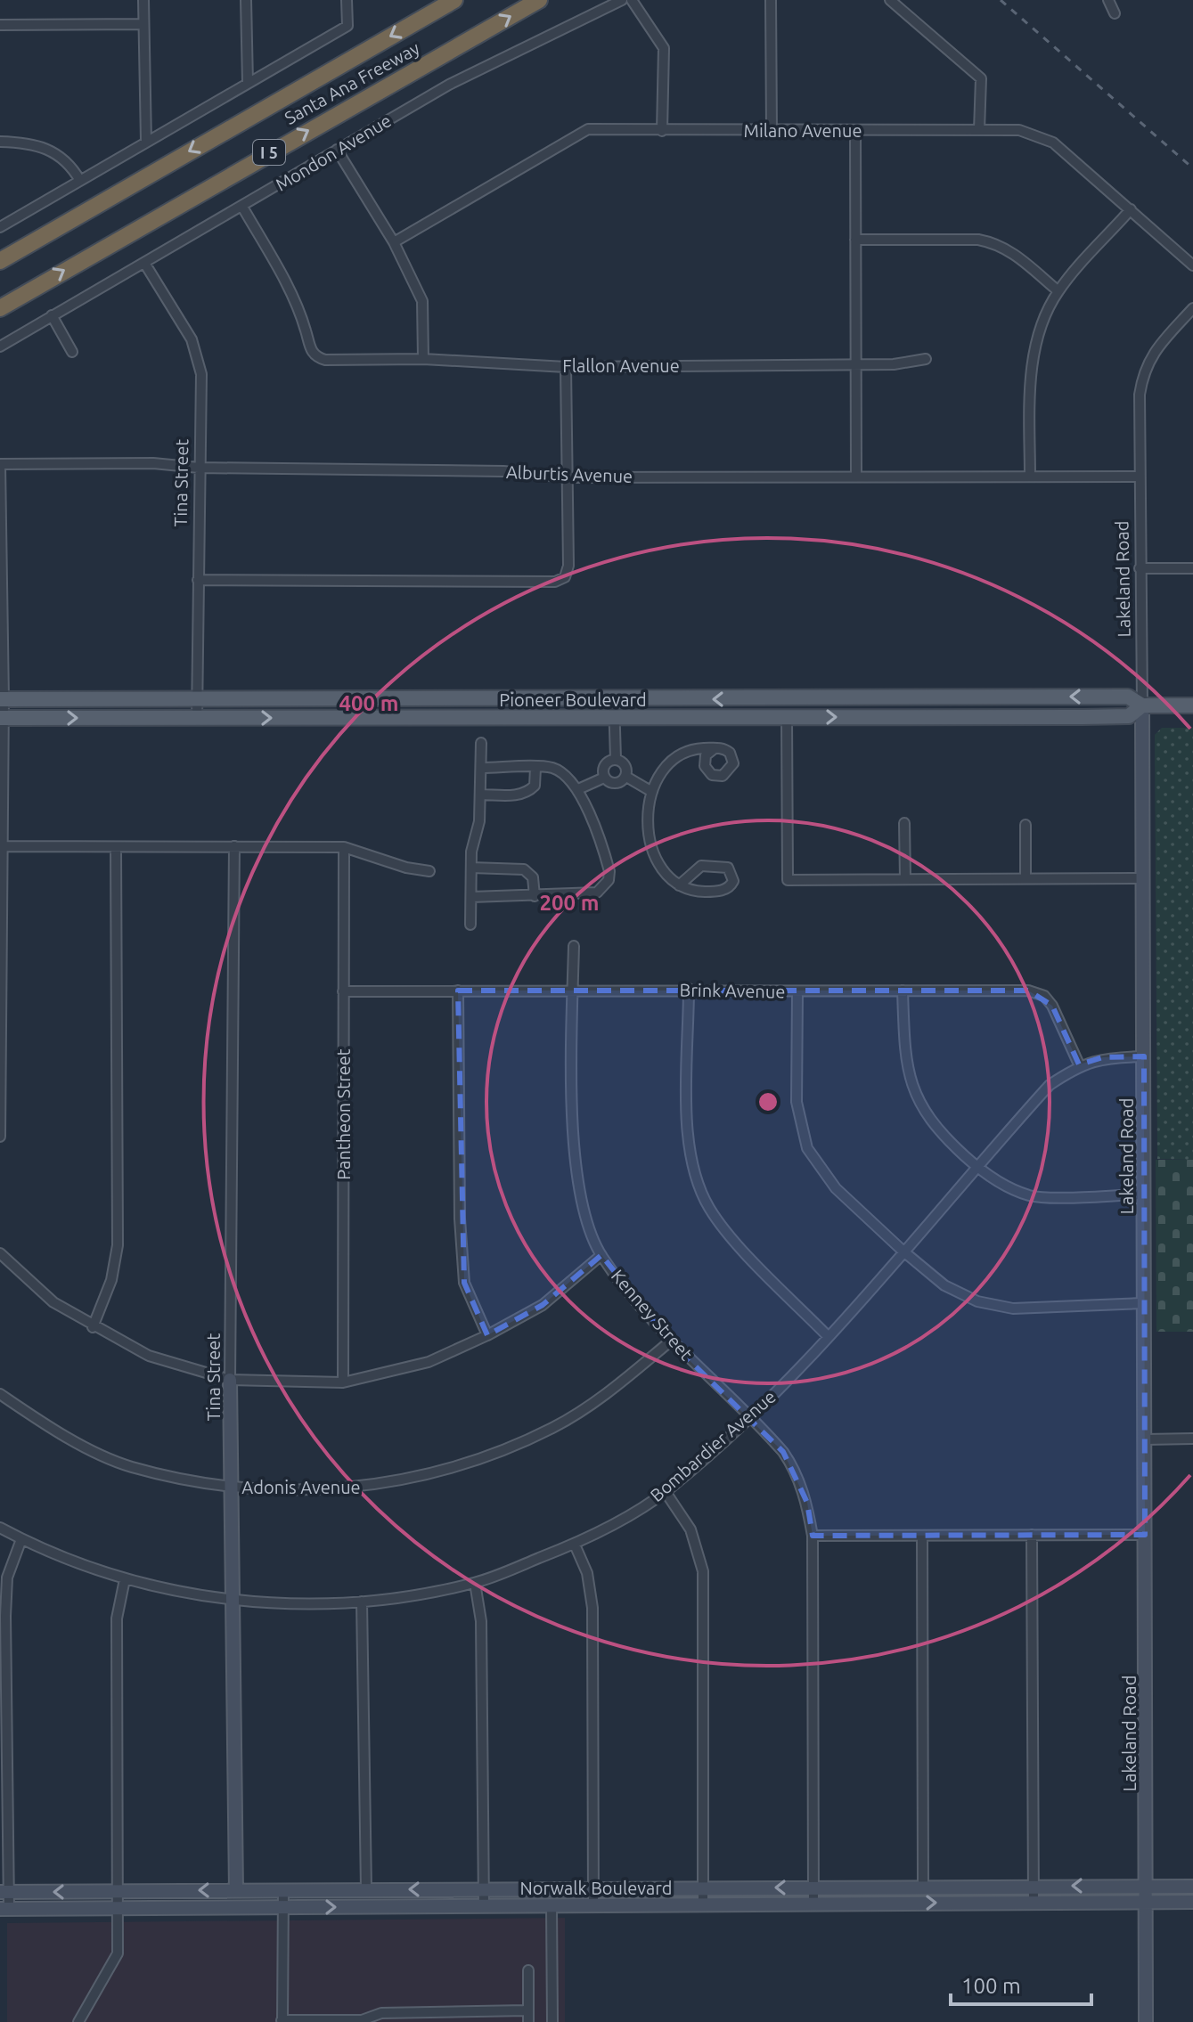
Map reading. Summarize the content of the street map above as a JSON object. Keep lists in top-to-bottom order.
{
  "streets": {
    "highway": ["Santa Ana Freeway", "I 5"],
    "main road": [
      "Tina Street",
      "Lakeland Road",
      "Pioneer Boulevard",
      "Norwalk Boulevard"
    ],
    "street": [
      "Milano Avenue",
      "Mondon Avenue",
      "Flallon Avenue",
      "Alburtis Avenue",
      "Brink Avenue",
      "Pantheon Street",
      "Kenney Street",
      "Bombardier Avenue",
      "Adonis Avenue"
    ]
  },
  "crossings": [
    ["Mondon Avenue", "Flallon Avenue"],
    ["Mondon Avenue", "Tina Street"],
    ["Alburtis Avenue", "Tina Street"],
    ["Alburtis Avenue", "Lakeland Road"],
    ["Tina Street", "Pioneer Boulevard"],
    ["Tina Street", "Bombardier Avenue"],
    ["Tina Street", "Adonis Avenue"],
    ["Tina Street", "Norwalk Boulevard"],
    ["Lakeland Road", "Pioneer Boulevard"],
    ["Lakeland Road", "Bombardier Avenue"],
    ["Lakeland Road", "Norwalk Boulevard"],
    ["Brink Avenue", "Pantheon Street"],
    ["Brink Avenue", "Kenney Street"],
    ["Brink Avenue", "Bombardier Avenue"],
    ["Kenney Street", "Bombardier Avenue"],
    ["Kenney Street", "Adonis Avenue"],
    ["Kenney Street", "Norwalk Boulevard"]
  ],
  "scale_bar": "100 m",
  "rings": ["400 m", "200 m"]
}
